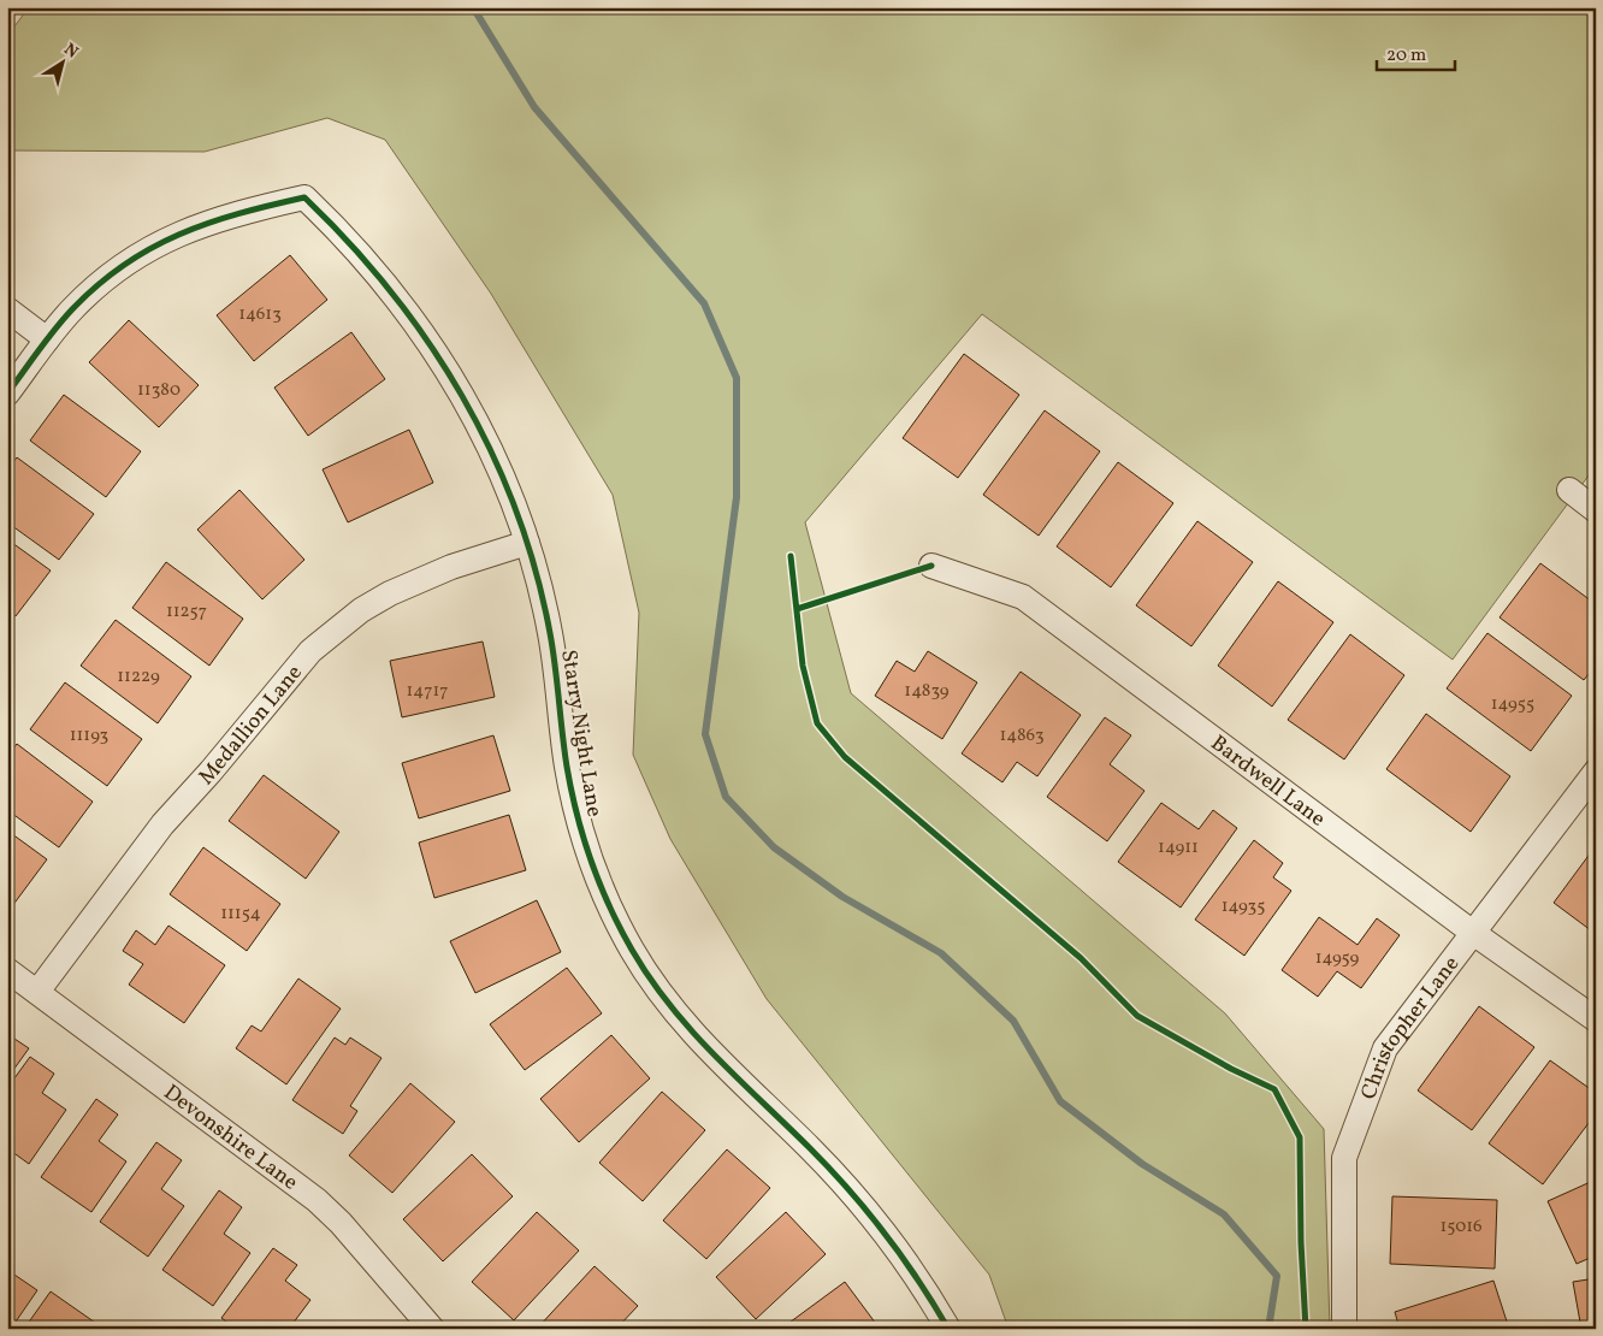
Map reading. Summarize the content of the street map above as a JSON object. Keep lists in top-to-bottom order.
{
  "streets": {
    "street": [
      "Medallion Lane",
      "Starry Night Lane",
      "Bardwell Lane",
      "Christopher Lane",
      "Devonshire Lane"
    ]
  },
  "crossings": [
    ["Medallion Lane", "Starry Night Lane"],
    ["Medallion Lane", "Devonshire Lane"],
    ["Bardwell Lane", "Christopher Lane"]
  ],
  "house_numbers": [
    "14613",
    "11380",
    "11257",
    "11229",
    "14717",
    "14839",
    "14955",
    "11193",
    "14863",
    "14911",
    "14935",
    "11154",
    "14959",
    "15016"
  ],
  "scale_bar": "20 m",
  "north": "top right"
}
